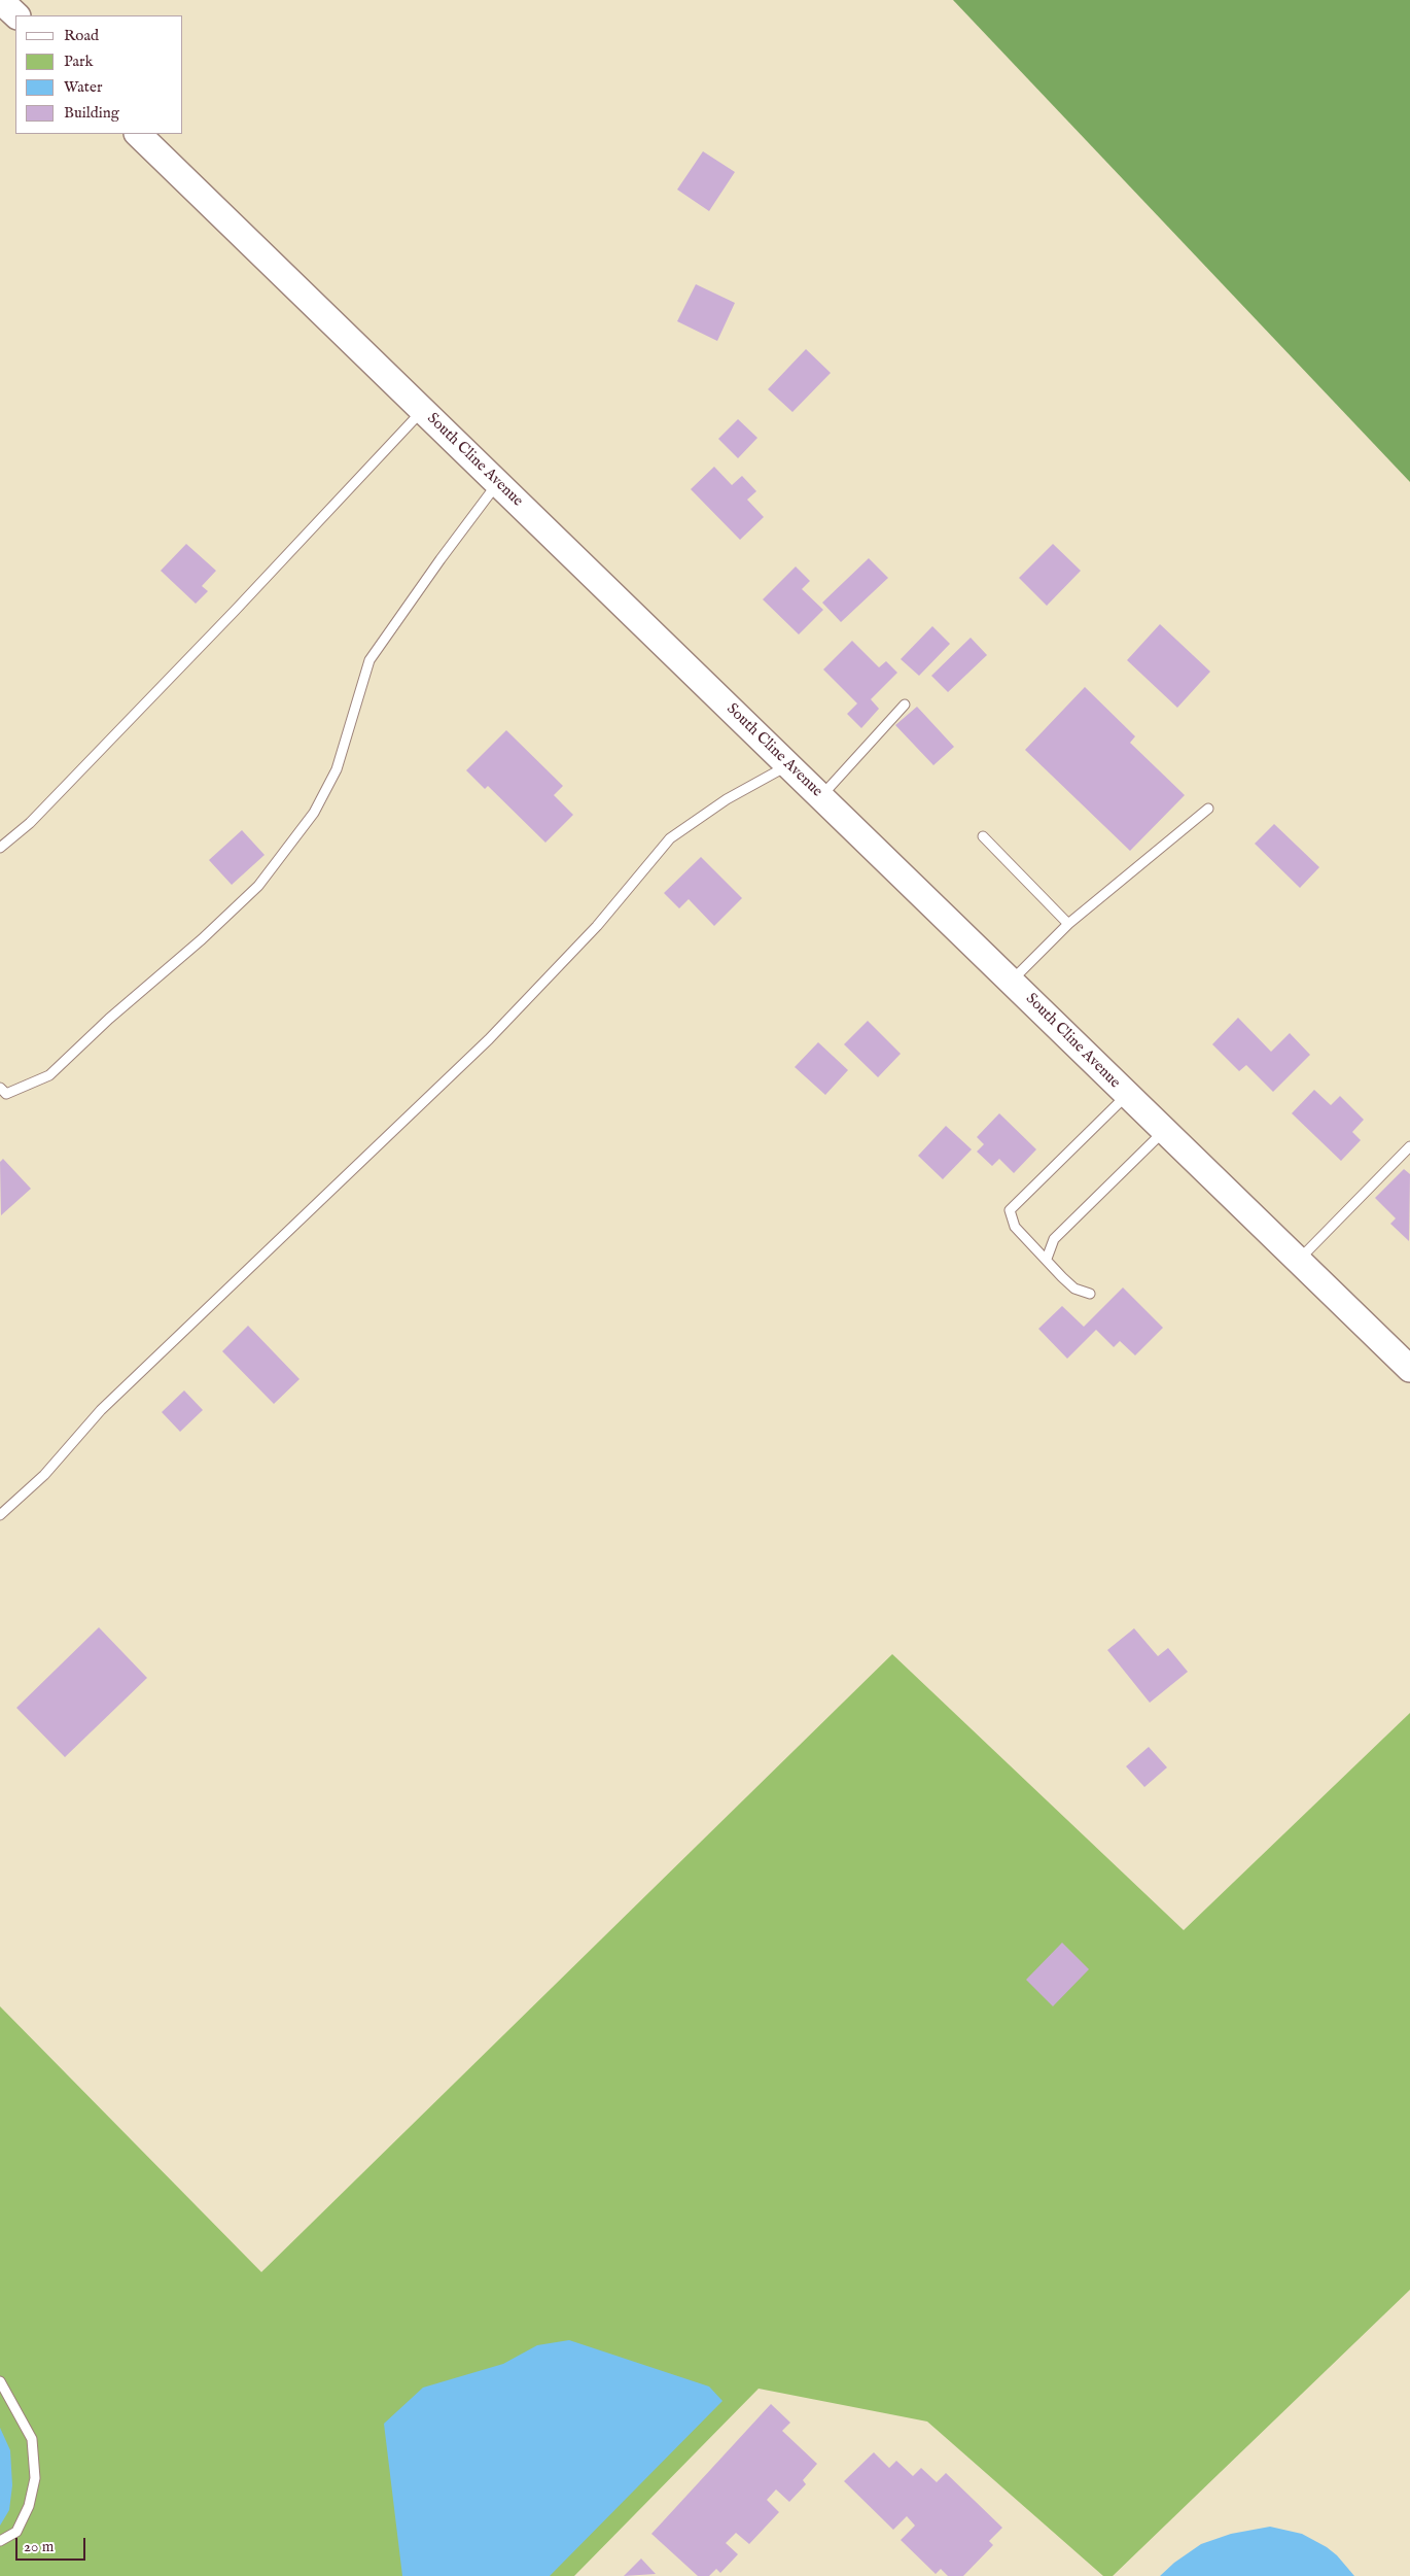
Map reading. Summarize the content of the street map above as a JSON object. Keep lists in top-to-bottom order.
{
  "streets": {
    "street": ["South Cline Avenue"]
  },
  "legend": [
    "Road",
    "Park",
    "Water",
    "Building"
  ],
  "scale_bar": "20 m"
}
